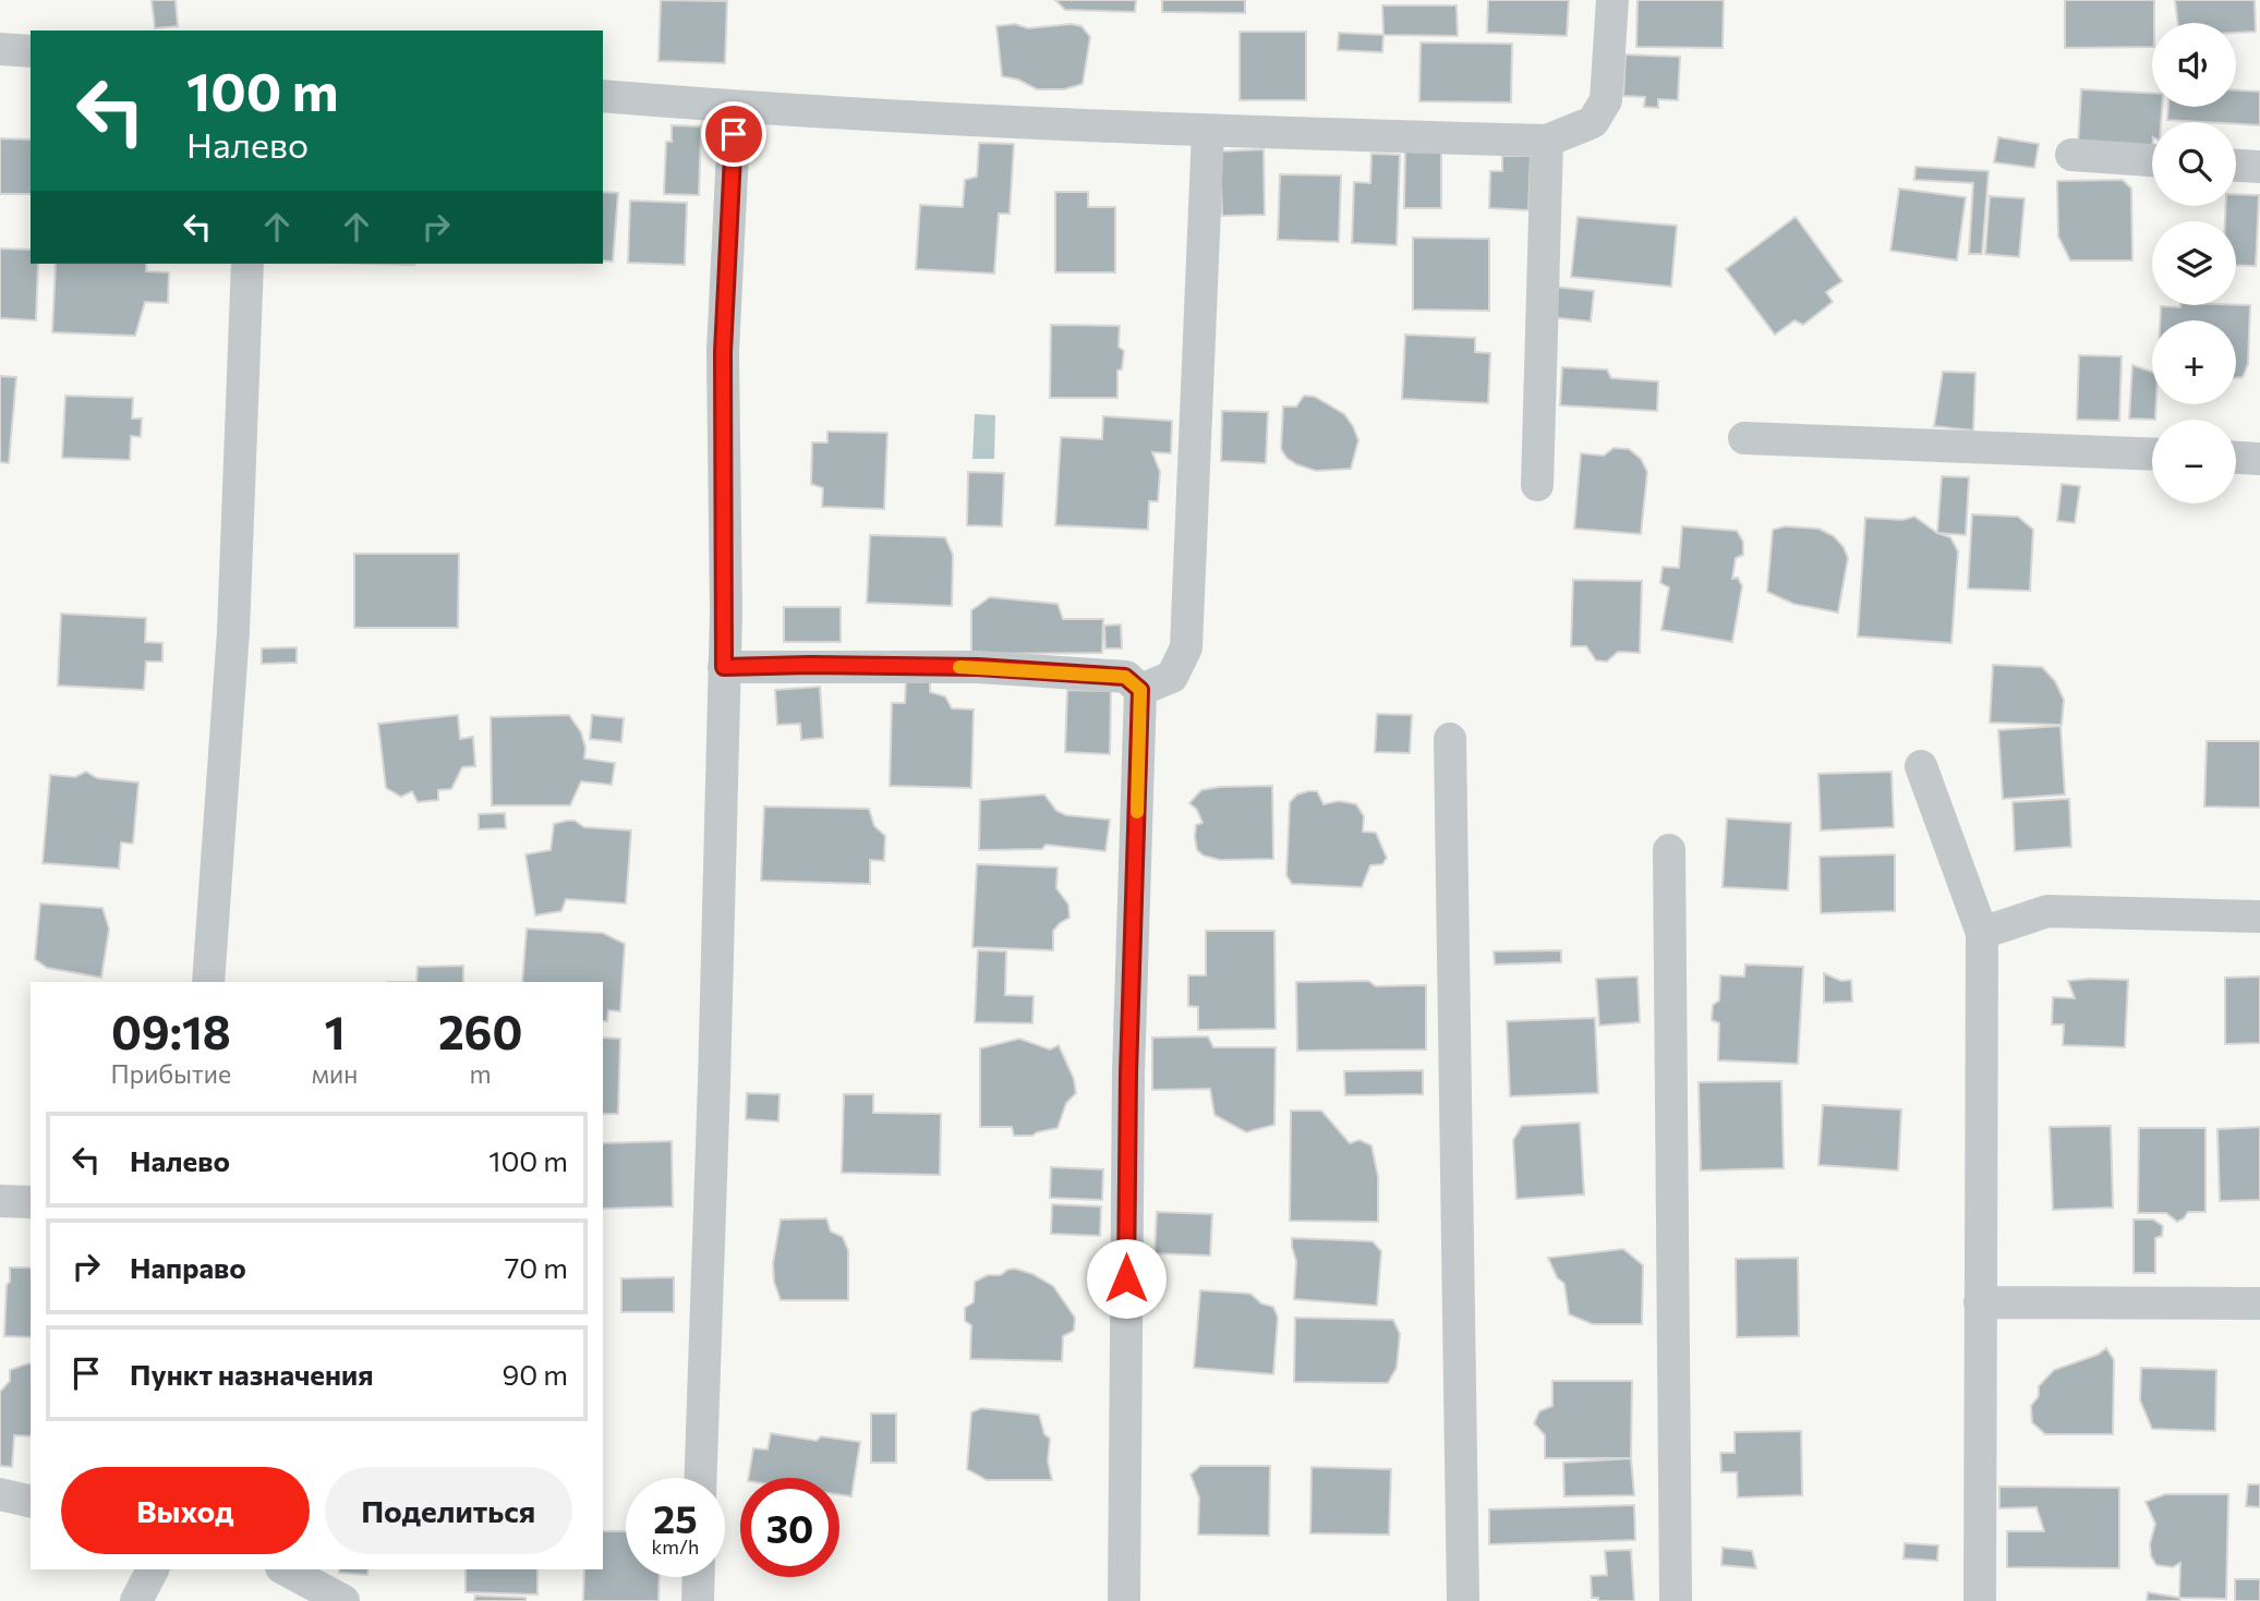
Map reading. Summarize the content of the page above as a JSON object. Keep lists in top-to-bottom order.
{
  "page": {
    "map_buttons": ["+", "−"],
    "turn": ["100 m", "Налево"],
    "eta": [
      "09:18",
      "Прибытие",
      "1",
      "мин",
      "260",
      "m"
    ],
    "list": [
      {
        "name": "Налево",
        "value": "100 m"
      },
      {
        "name": "Направо",
        "value": "70 m"
      },
      {
        "name": "Пункт назначения",
        "value": "90 m"
      }
    ],
    "buttons": ["Выход", "Поделиться"],
    "speed": "25 km/h",
    "limit": "30"
  }
}
